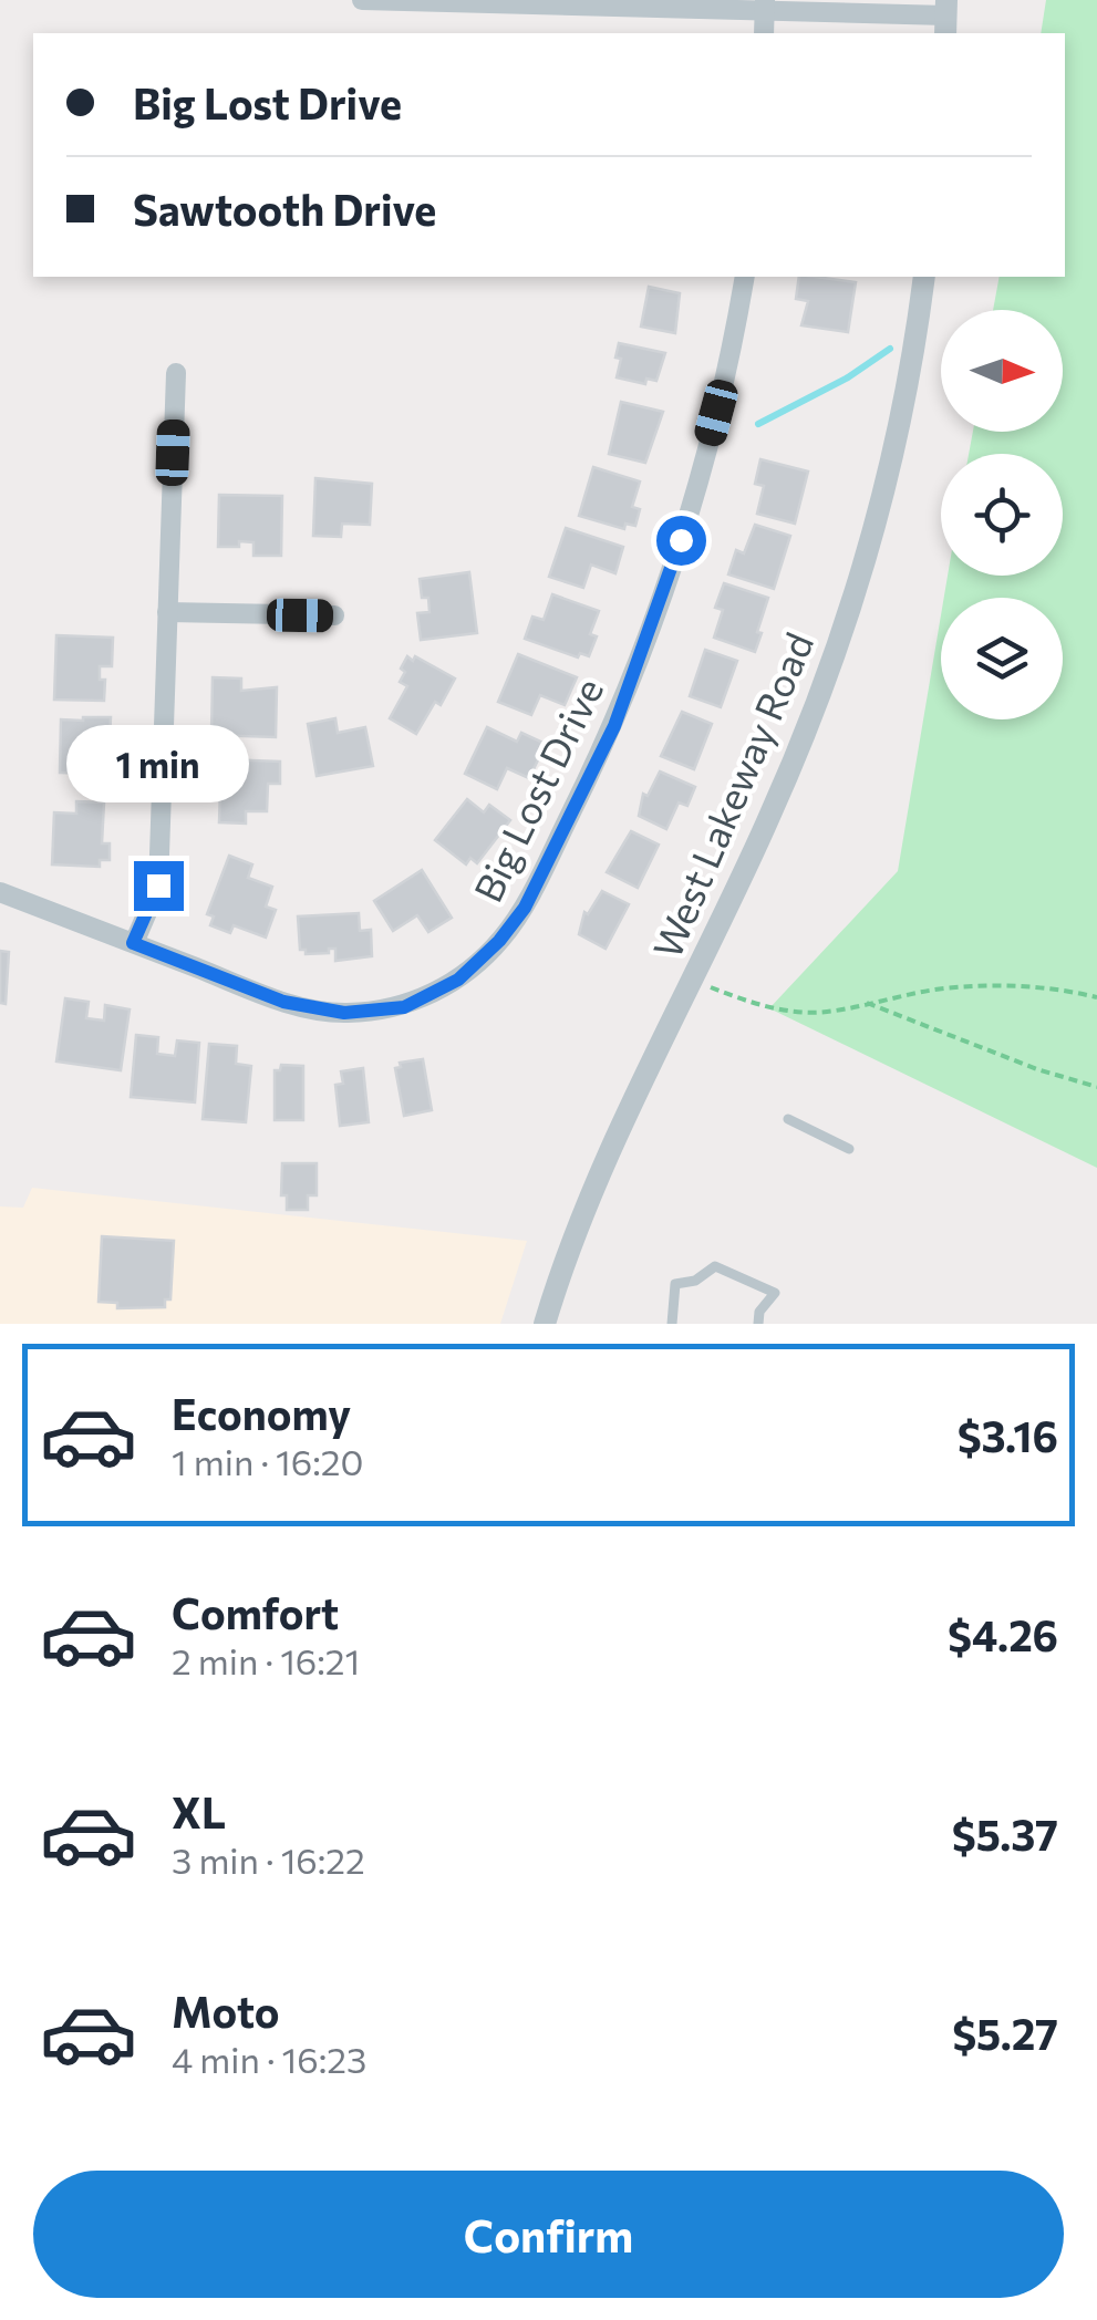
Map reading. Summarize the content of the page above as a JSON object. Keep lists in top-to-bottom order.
{
  "streets": {
    "street": ["Big Lost Drive", "West Lakeway Road"]
  },
  "north": "right",
  "page": {
    "banner": ["Big Lost Drive", "Sawtooth Drive"],
    "bubble": "1 min",
    "list": [
      {
        "name": "Economy",
        "note": "1 min · 16:20",
        "value": "$3.16"
      },
      {
        "name": "Comfort",
        "note": "2 min · 16:21",
        "value": "$4.26"
      },
      {
        "name": "XL",
        "note": "3 min · 16:22",
        "value": "$5.37"
      },
      {
        "name": "Moto",
        "note": "4 min · 16:23",
        "value": "$5.27"
      }
    ],
    "buttons": "Confirm"
  }
}
